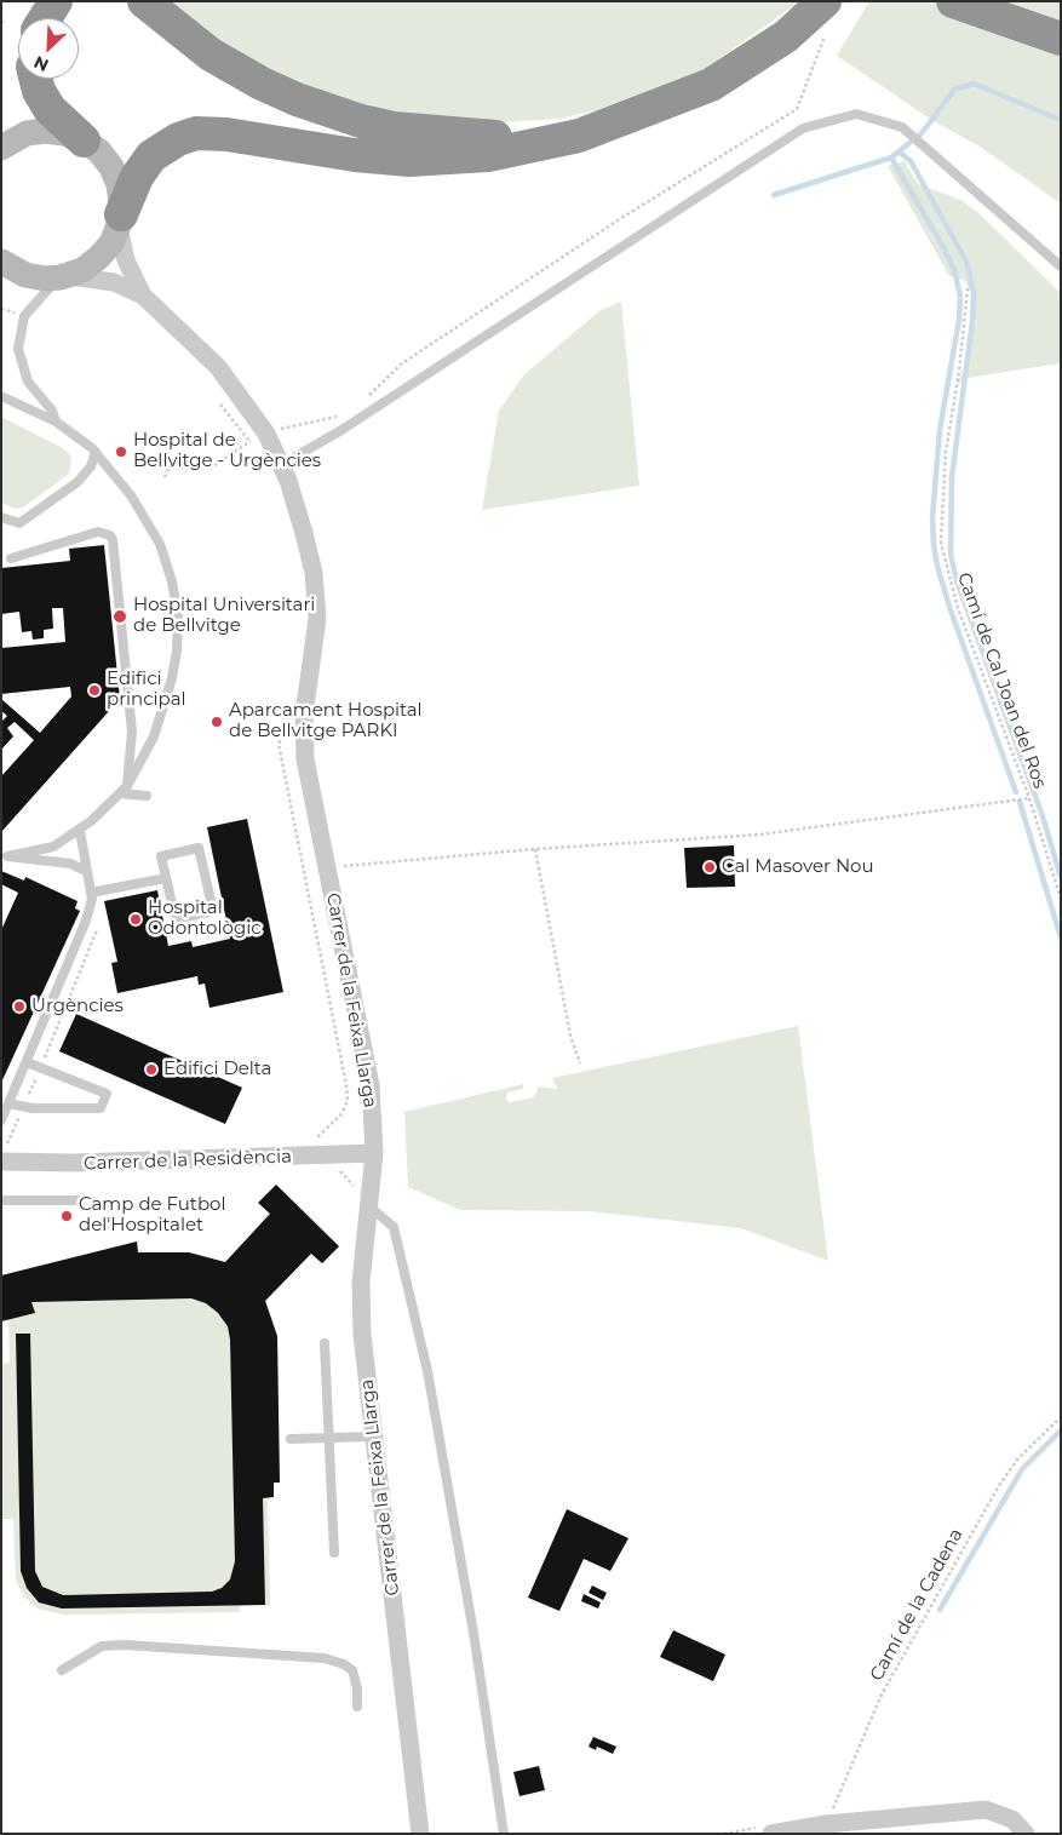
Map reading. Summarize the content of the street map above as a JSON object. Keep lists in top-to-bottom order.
{
  "streets": {
    "street": ["Carrer de la Feixa Llarga", "Carrer de la Residència"],
    "path": ["Camí de Cal Joan del Ros", "Camí de la Cadena"]
  },
  "crossings": [
    ["Carrer de la Feixa Llarga", "Carrer de la Residència"]
  ],
  "places": [
    "Hospital de Bellvitge - Urgències",
    "Hospital Universitari de Bellvitge",
    "Edifici principal",
    "Aparcament Hospital de Bellvitge PARKI",
    "Cal Masover Nou",
    "Hospital Odontològic",
    "Urgències",
    "Edifici Delta",
    "Camp de Futbol del'Hospitalet"
  ],
  "north": "bottom left"
}
